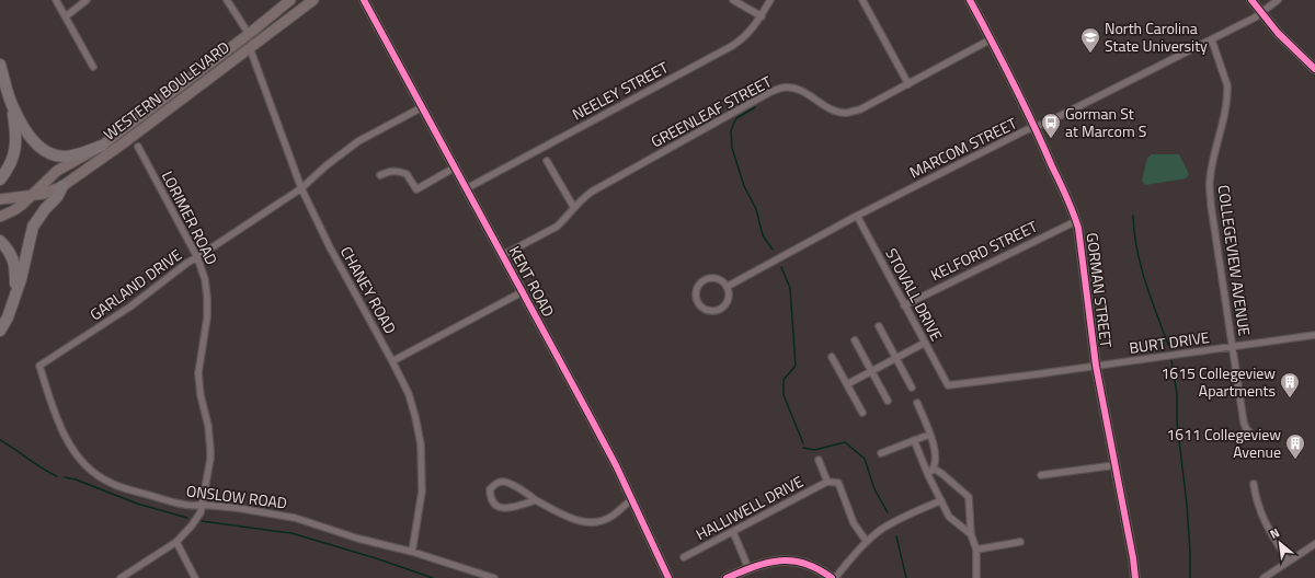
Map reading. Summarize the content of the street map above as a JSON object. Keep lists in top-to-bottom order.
{
  "streets": {
    "main road": ["WESTERN BOULEVARD"],
    "street": [
      "NEELEY STREET",
      "GREENLEAF STREET",
      "MARCOM STREET",
      "LORIMER ROAD",
      "KELFORD STREET",
      "COLLEGEVIEW AVENUE",
      "KENT ROAD",
      "GARLAND DRIVE",
      "CHANEY ROAD",
      "GORMAN STREET",
      "STOVALL DRIVE",
      "BURT DRIVE",
      "ONSLOW ROAD",
      "HALLIWELL DRIVE"
    ]
  },
  "crossings": [
    ["WESTERN BOULEVARD", "CHANEY ROAD"],
    ["NEELEY STREET", "KENT ROAD"],
    ["GREENLEAF STREET", "KENT ROAD"],
    ["GREENLEAF STREET", "GORMAN STREET"],
    ["MARCOM STREET", "COLLEGEVIEW AVENUE"],
    ["MARCOM STREET", "GORMAN STREET"],
    ["MARCOM STREET", "STOVALL DRIVE"],
    ["LORIMER ROAD", "GARLAND DRIVE"],
    ["LORIMER ROAD", "ONSLOW ROAD"],
    ["KELFORD STREET", "GORMAN STREET"],
    ["KELFORD STREET", "STOVALL DRIVE"],
    ["COLLEGEVIEW AVENUE", "BURT DRIVE"],
    ["KENT ROAD", "GARLAND DRIVE"],
    ["GARLAND DRIVE", "CHANEY ROAD"],
    ["GARLAND DRIVE", "ONSLOW ROAD"],
    ["CHANEY ROAD", "ONSLOW ROAD"],
    ["GORMAN STREET", "BURT DRIVE"],
    ["STOVALL DRIVE", "BURT DRIVE"]
  ],
  "places": {
    "school or university": ["North Carolina State University"],
    "bus stop": ["Gorman St at Marcom S"],
    "building": ["1615 Collegeview Apartments", "1611 Collegeview Avenue"]
  },
  "north": "top left"
}
